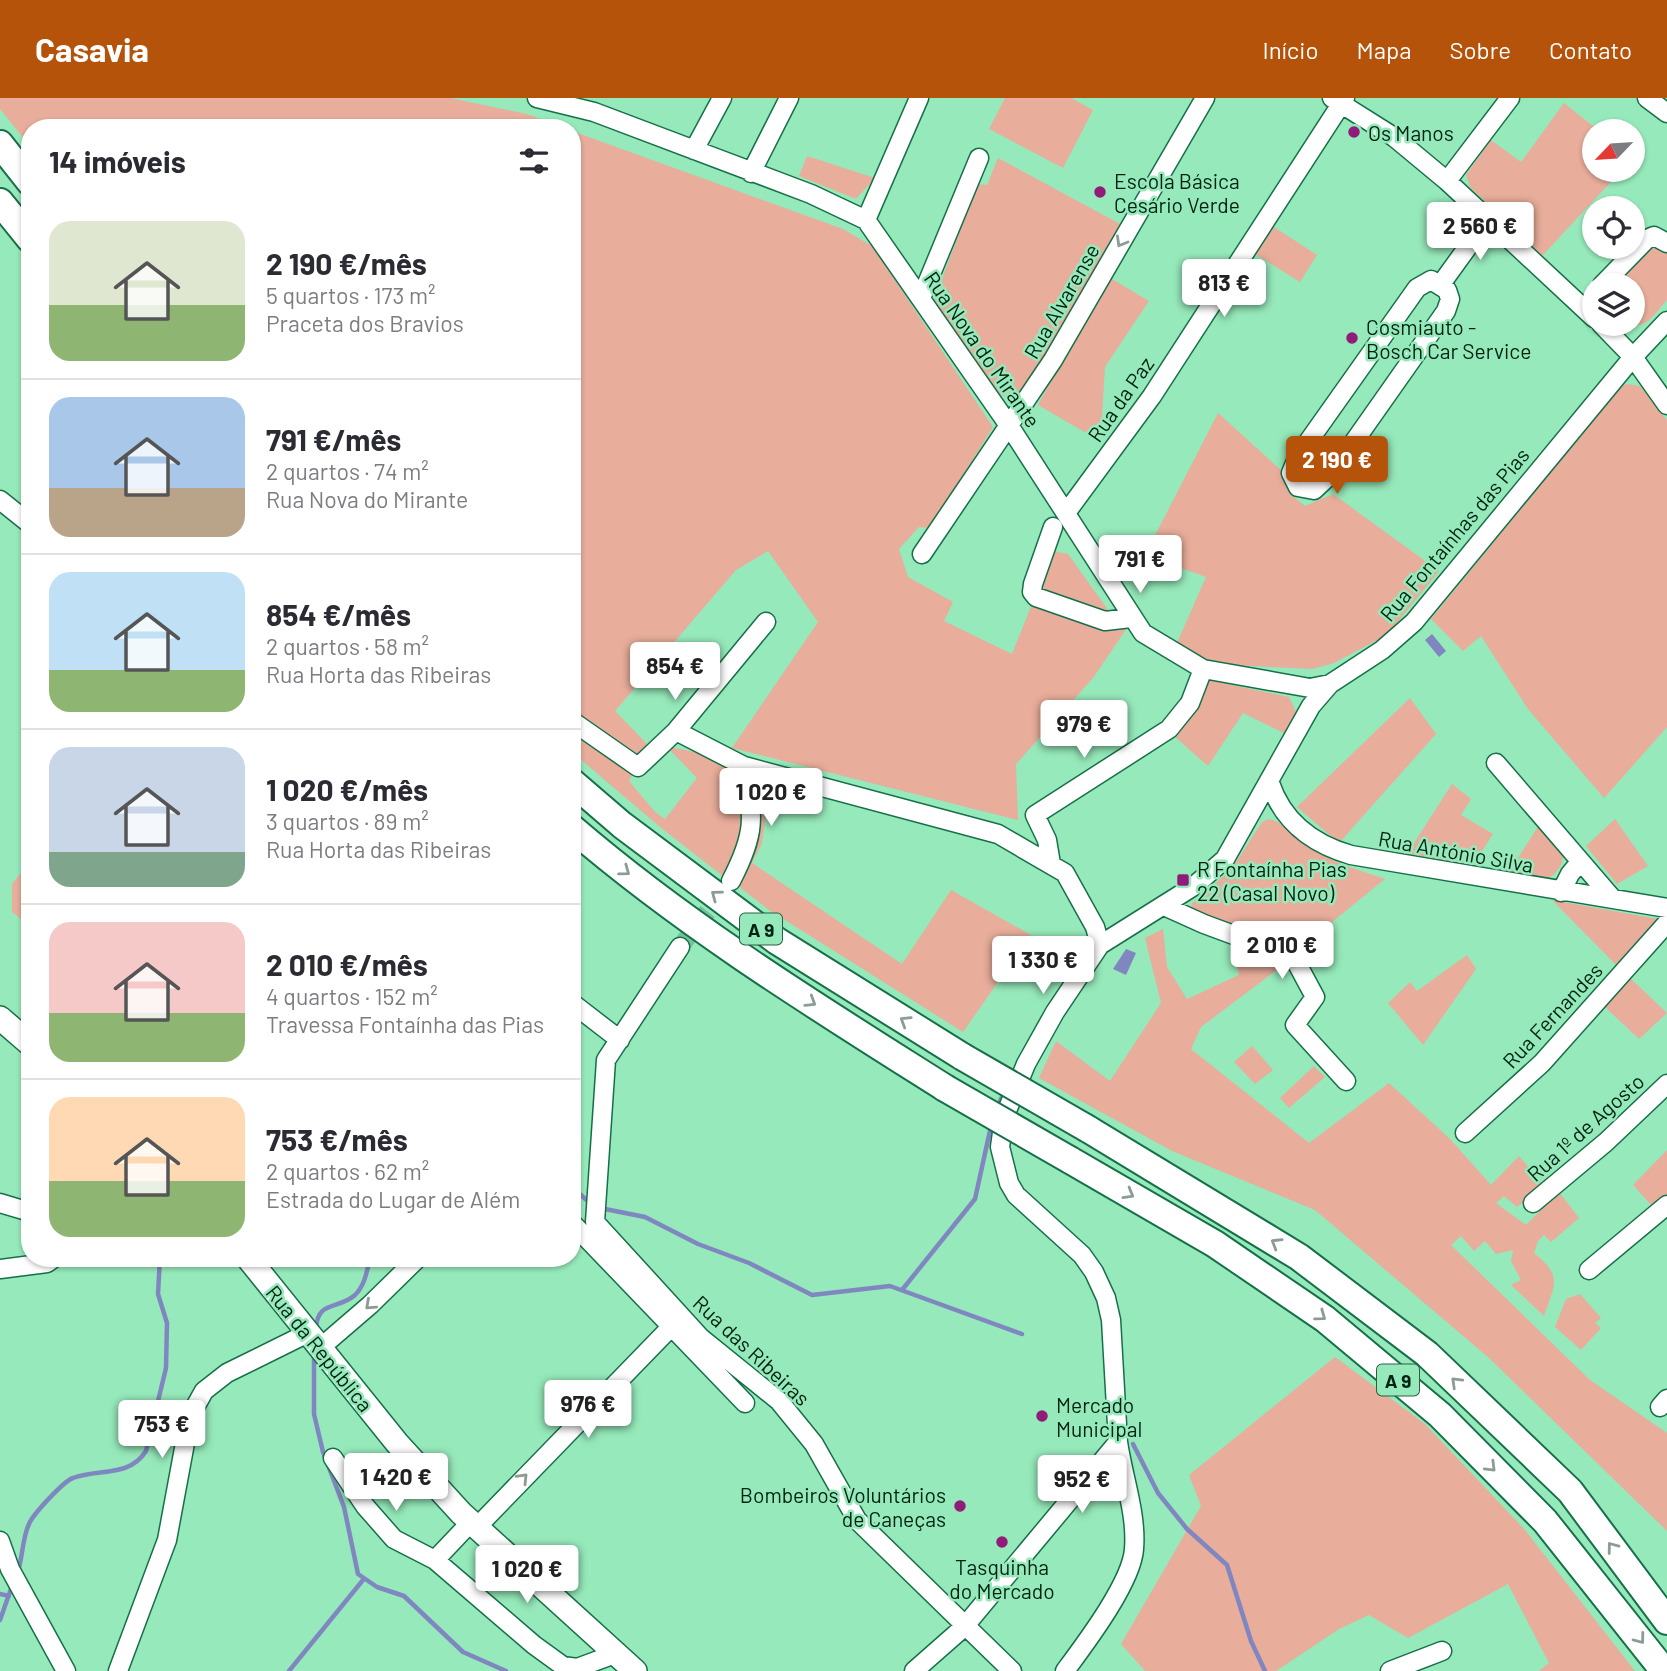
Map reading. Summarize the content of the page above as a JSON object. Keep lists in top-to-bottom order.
{
  "streets": {
    "highway": ["A 9"],
    "main road": ["Rua da República"],
    "street": [
      "Rua Alvarense",
      "Rua Nova do Mirante",
      "Rua da Paz",
      "Rua Fontaínhas das Pias",
      "Rua António Silva",
      "Rua Fernandes",
      "Rua 1º de Agosto",
      "Rua das Ribeiras"
    ]
  },
  "crossings": [
    ["Rua Alvarense", "Rua Nova do Mirante"],
    ["Rua Nova do Mirante", "Rua da Paz"],
    ["Rua Nova do Mirante", "Rua Fontaínhas das Pias"],
    ["Rua Fontaínhas das Pias", "Rua António Silva"]
  ],
  "one_way": ["Rua Alvarense"],
  "places": {
    "other": [
      "Os Manos",
      "Escola Básica Cesário Verde",
      "Cosmiauto - Bosch Car Service",
      "Mercado Municipal",
      "Bombeiros Voluntários de Caneças",
      "Tasquinha do Mercado"
    ],
    "transit": ["R Fontaínha Pias 22 (Casal Novo)"]
  },
  "north": "bottom left",
  "page": {
    "header": "Casavia",
    "nav": [
      "Início",
      "Mapa",
      "Sobre",
      "Contato"
    ],
    "heading": "14 imóveis",
    "price": [
      "2 560 €",
      "813 €",
      "2 190 €",
      "791 €",
      "854 €",
      "979 €",
      "1 020 €",
      "2 010 €",
      "1 330 €",
      "976 €",
      "753 €",
      "1 420 €",
      "952 €",
      "1 020 €"
    ],
    "list": [
      {
        "name": "2 190 €/mês",
        "note": "5 quartos · 173 m² · Praceta dos Bravios"
      },
      {
        "name": "791 €/mês",
        "note": "2 quartos · 74 m² · Rua Nova do Mirante"
      },
      {
        "name": "854 €/mês",
        "note": "2 quartos · 58 m² · Rua Horta das Ribeiras"
      },
      {
        "name": "1 020 €/mês",
        "note": "3 quartos · 89 m² · Rua Horta das Ribeiras"
      },
      {
        "name": "2 010 €/mês",
        "note": "4 quartos · 152 m² · Travessa Fontaínha das Pias"
      },
      {
        "name": "753 €/mês",
        "note": "2 quartos · 62 m² · Estrada do Lugar de Além"
      }
    ]
  }
}
